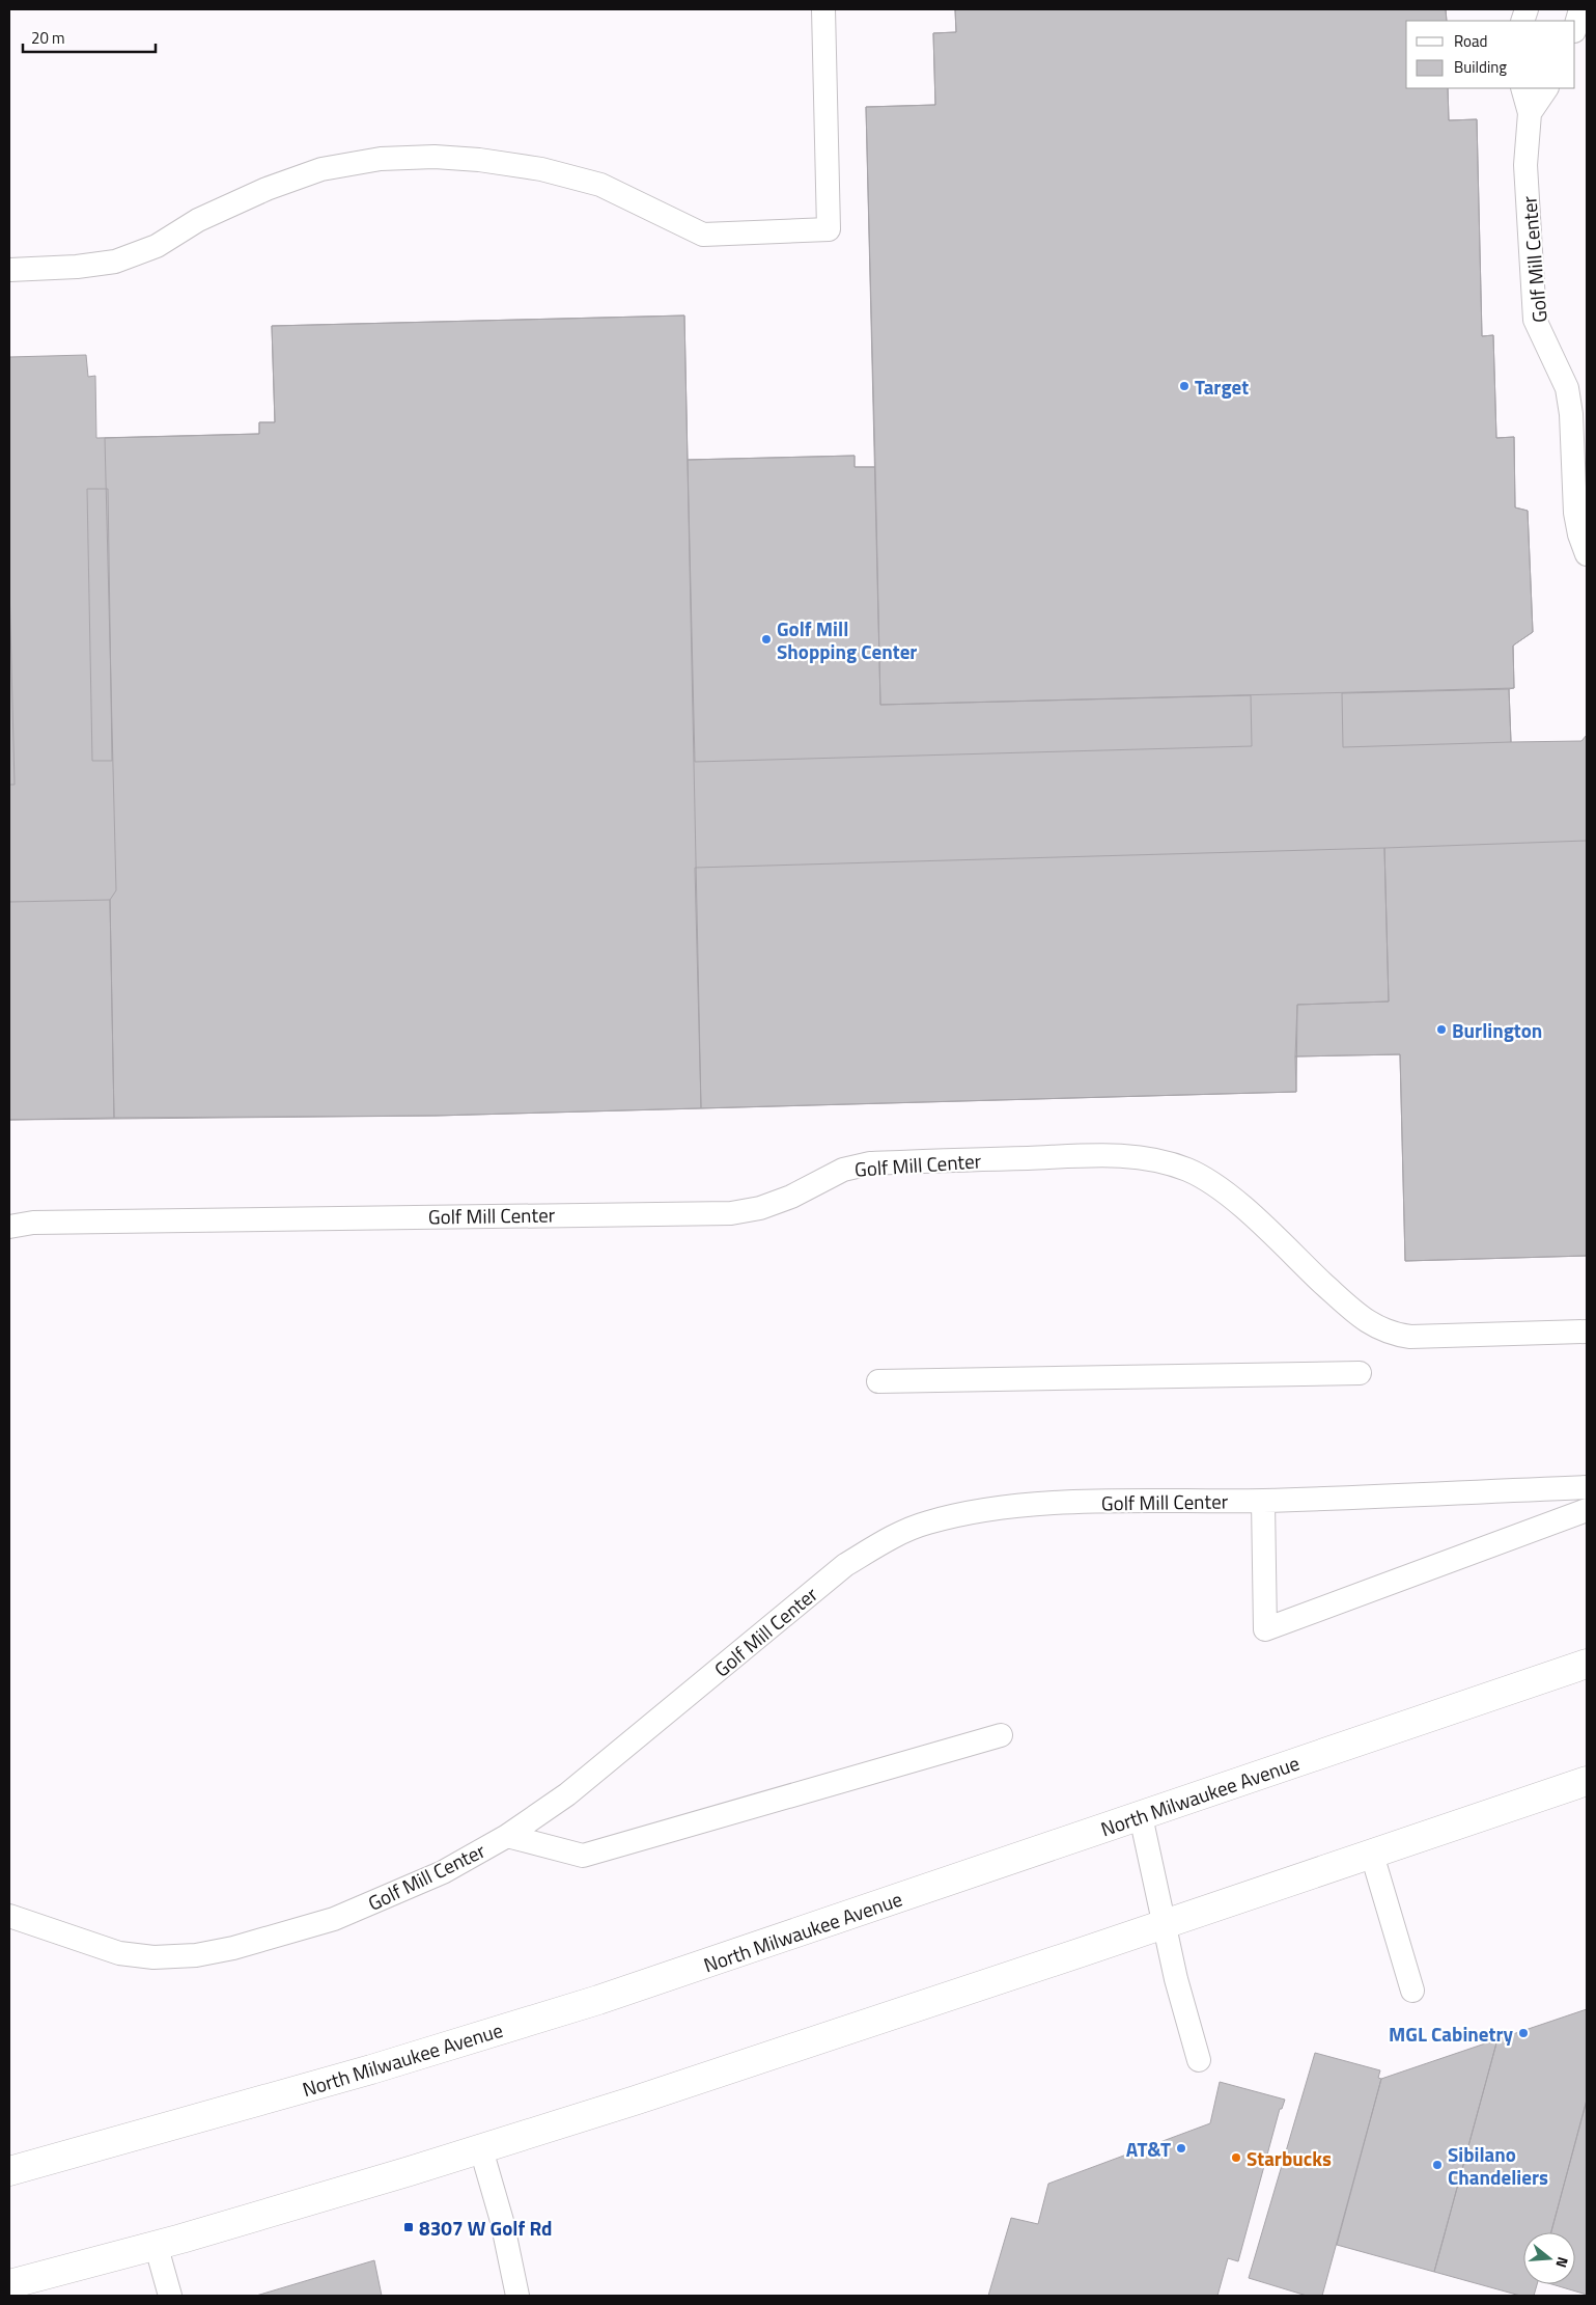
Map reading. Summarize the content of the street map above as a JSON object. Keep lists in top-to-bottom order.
{
  "streets": {
    "main road": ["North Milwaukee Avenue"],
    "lane": ["Golf Mill Center"]
  },
  "places": {
    "other": [
      "Target",
      "Golf Mill Shopping Center",
      "Burlington",
      "MGL Cabinetry",
      "AT&T",
      "Starbucks",
      "Sibilano Chandeliers"
    ],
    "transit": ["8307 W Golf Rd"]
  },
  "legend": ["Road", "Building"],
  "scale_bar": "20 m",
  "north": "right"
}
